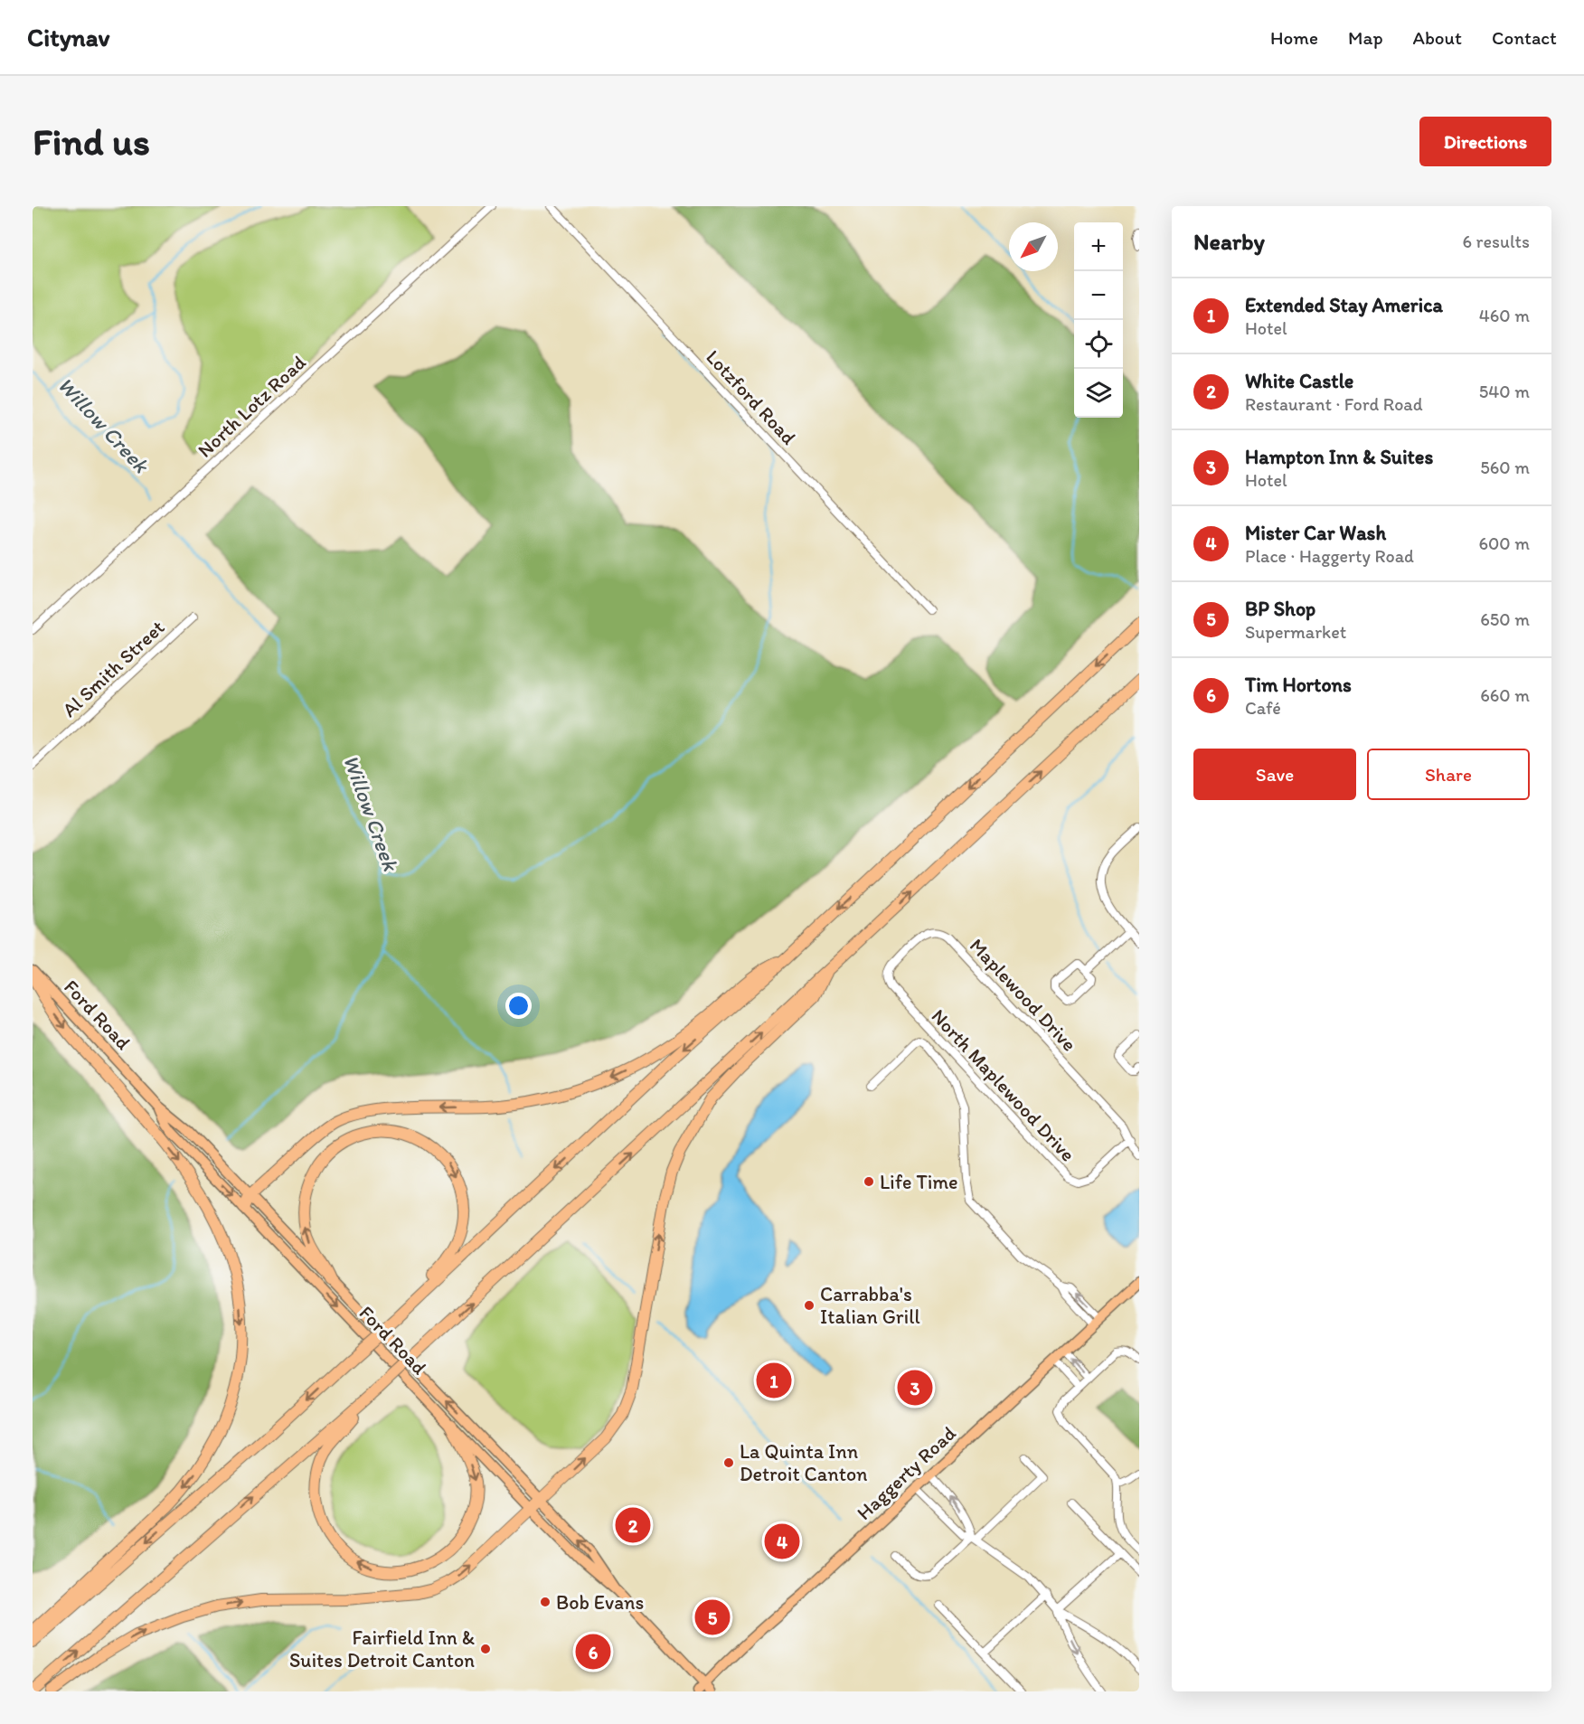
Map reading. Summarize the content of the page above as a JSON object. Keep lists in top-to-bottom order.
{
  "streets": {
    "main road": ["Ford Road", "Haggerty Road"],
    "street": [
      "Lotzford Road",
      "North Lotz Road",
      "Al Smith Street",
      "Maplewood Drive",
      "North Maplewood Drive"
    ]
  },
  "crossings": [
    ["Maplewood Drive", "North Maplewood Drive"],
    ["Ford Road", "Haggerty Road"]
  ],
  "water": ["Willow Creek"],
  "places": [
    "Life Time",
    "Carrabba's Italian Grill",
    "La Quinta Inn Detroit Canton",
    "Bob Evans",
    "Fairfield Inn & Suites Detroit Canton"
  ],
  "north": "bottom left",
  "page": {
    "header": "Citynav",
    "nav": [
      "Home",
      "Map",
      "About",
      "Contact"
    ],
    "buttons": [
      "Directions",
      ["Save", "Share"]
    ],
    "title": "Find us",
    "heading": ["Nearby", "6 results"],
    "map_buttons": ["+", "−"],
    "list": [
      {
        "mark": "1",
        "name": "Extended Stay America",
        "note": "Hotel",
        "value": "460 m"
      },
      {
        "mark": "2",
        "name": "White Castle",
        "note": "Restaurant · Ford Road",
        "value": "540 m"
      },
      {
        "mark": "3",
        "name": "Hampton Inn & Suites",
        "note": "Hotel",
        "value": "560 m"
      },
      {
        "mark": "4",
        "name": "Mister Car Wash",
        "note": "Place · Haggerty Road",
        "value": "600 m"
      },
      {
        "mark": "5",
        "name": "BP Shop",
        "note": "Supermarket",
        "value": "650 m"
      },
      {
        "mark": "6",
        "name": "Tim Hortons",
        "note": "Café",
        "value": "660 m"
      }
    ],
    "pins": [
      "1",
      "3",
      "2",
      "4",
      "5",
      "6"
    ]
  }
}
